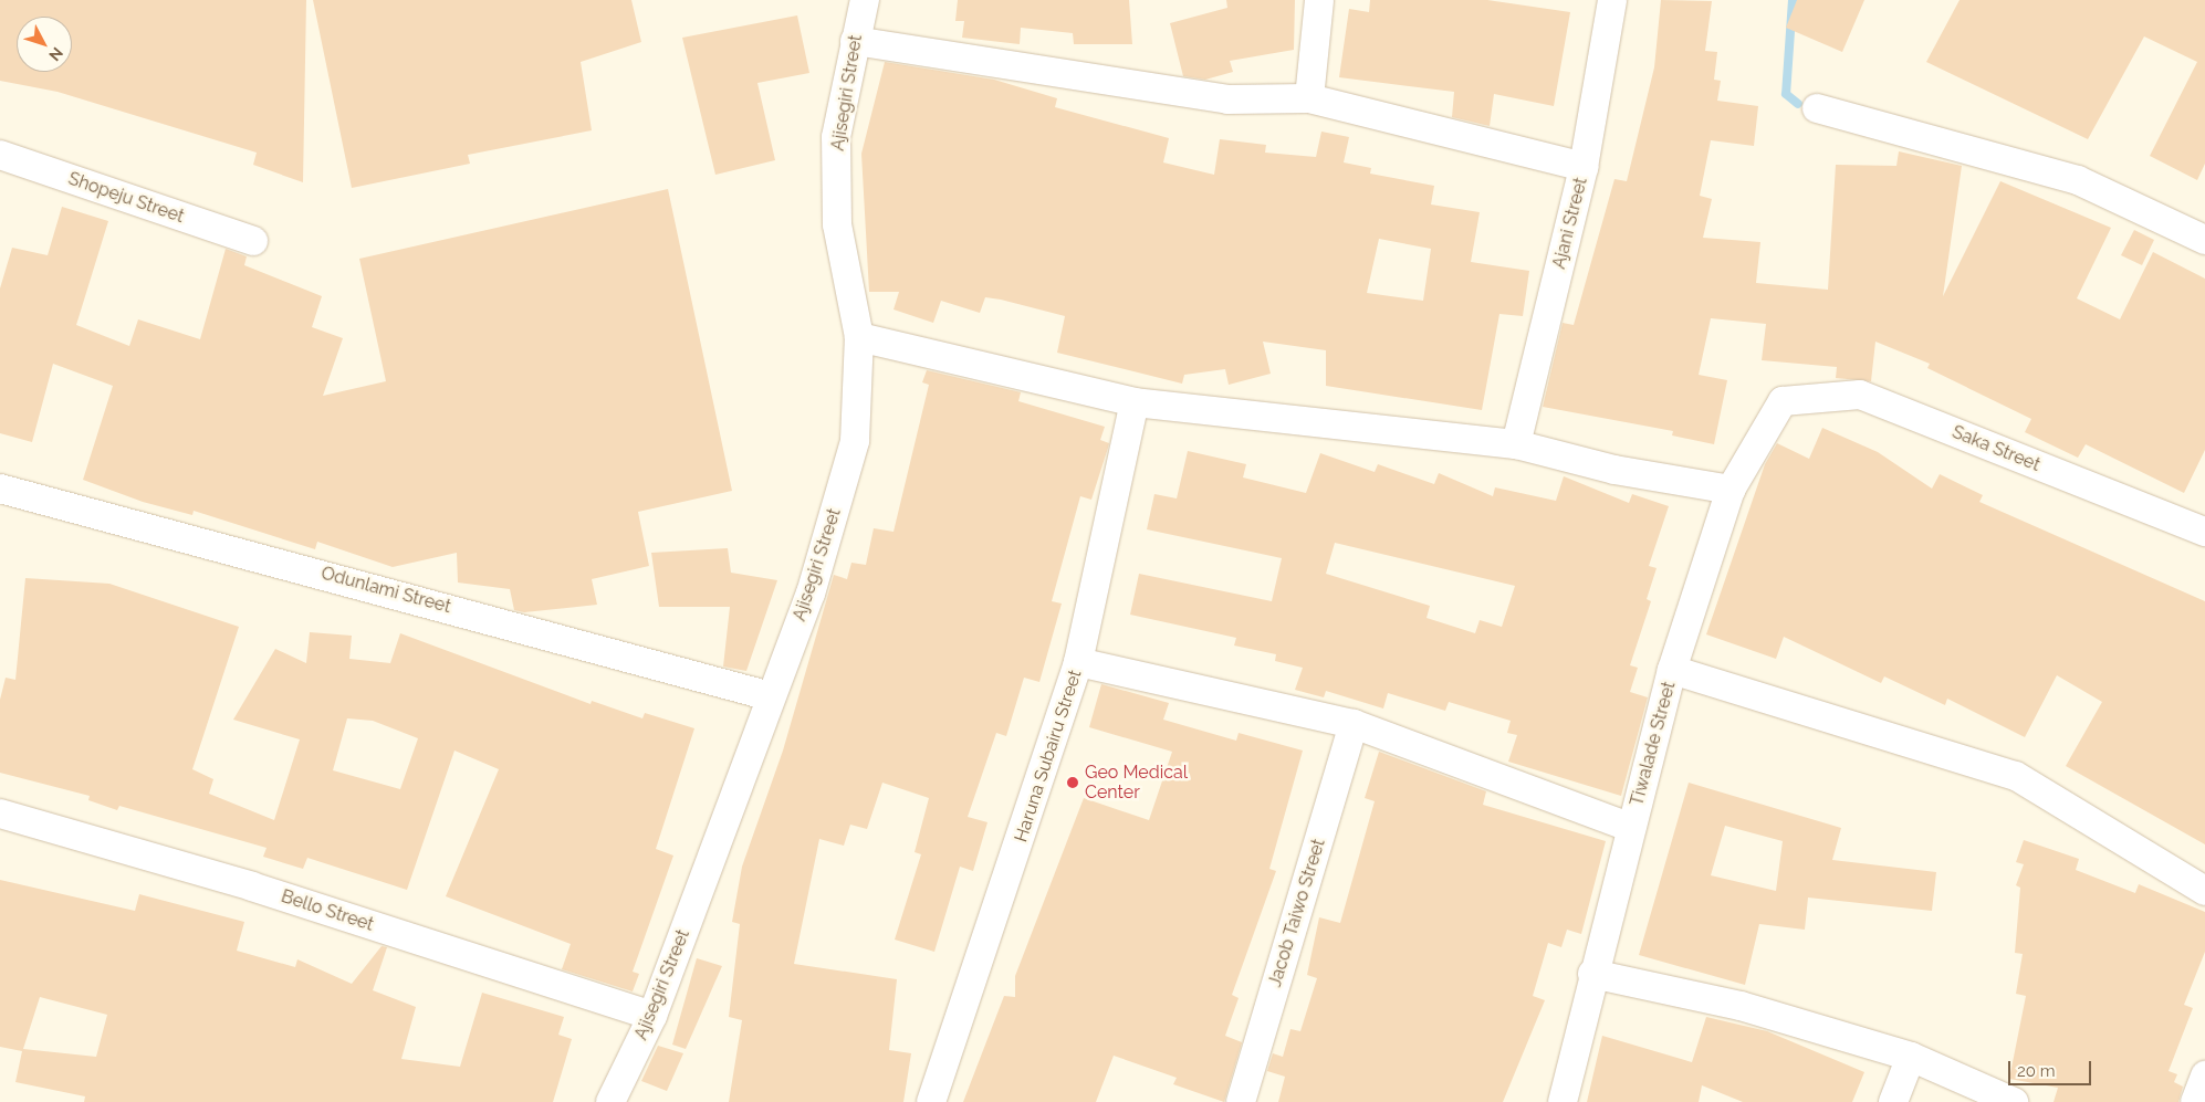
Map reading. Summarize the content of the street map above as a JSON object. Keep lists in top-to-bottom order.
{
  "streets": {
    "street": [
      "Ajisegiri Street",
      "Shopeju Street",
      "Ajani Street",
      "Saka Street",
      "Odunlami Street",
      "Tiwalade Street",
      "Haruna Subairu Street",
      "Bello Street",
      "Jacob Taiwo Street"
    ]
  },
  "crossings": [
    ["Ajisegiri Street", "Odunlami Street"],
    ["Ajisegiri Street", "Bello Street"],
    ["Saka Street", "Tiwalade Street"]
  ],
  "places": ["Geo Medical Center"],
  "scale_bar": "20 m",
  "north": "bottom right"
}
